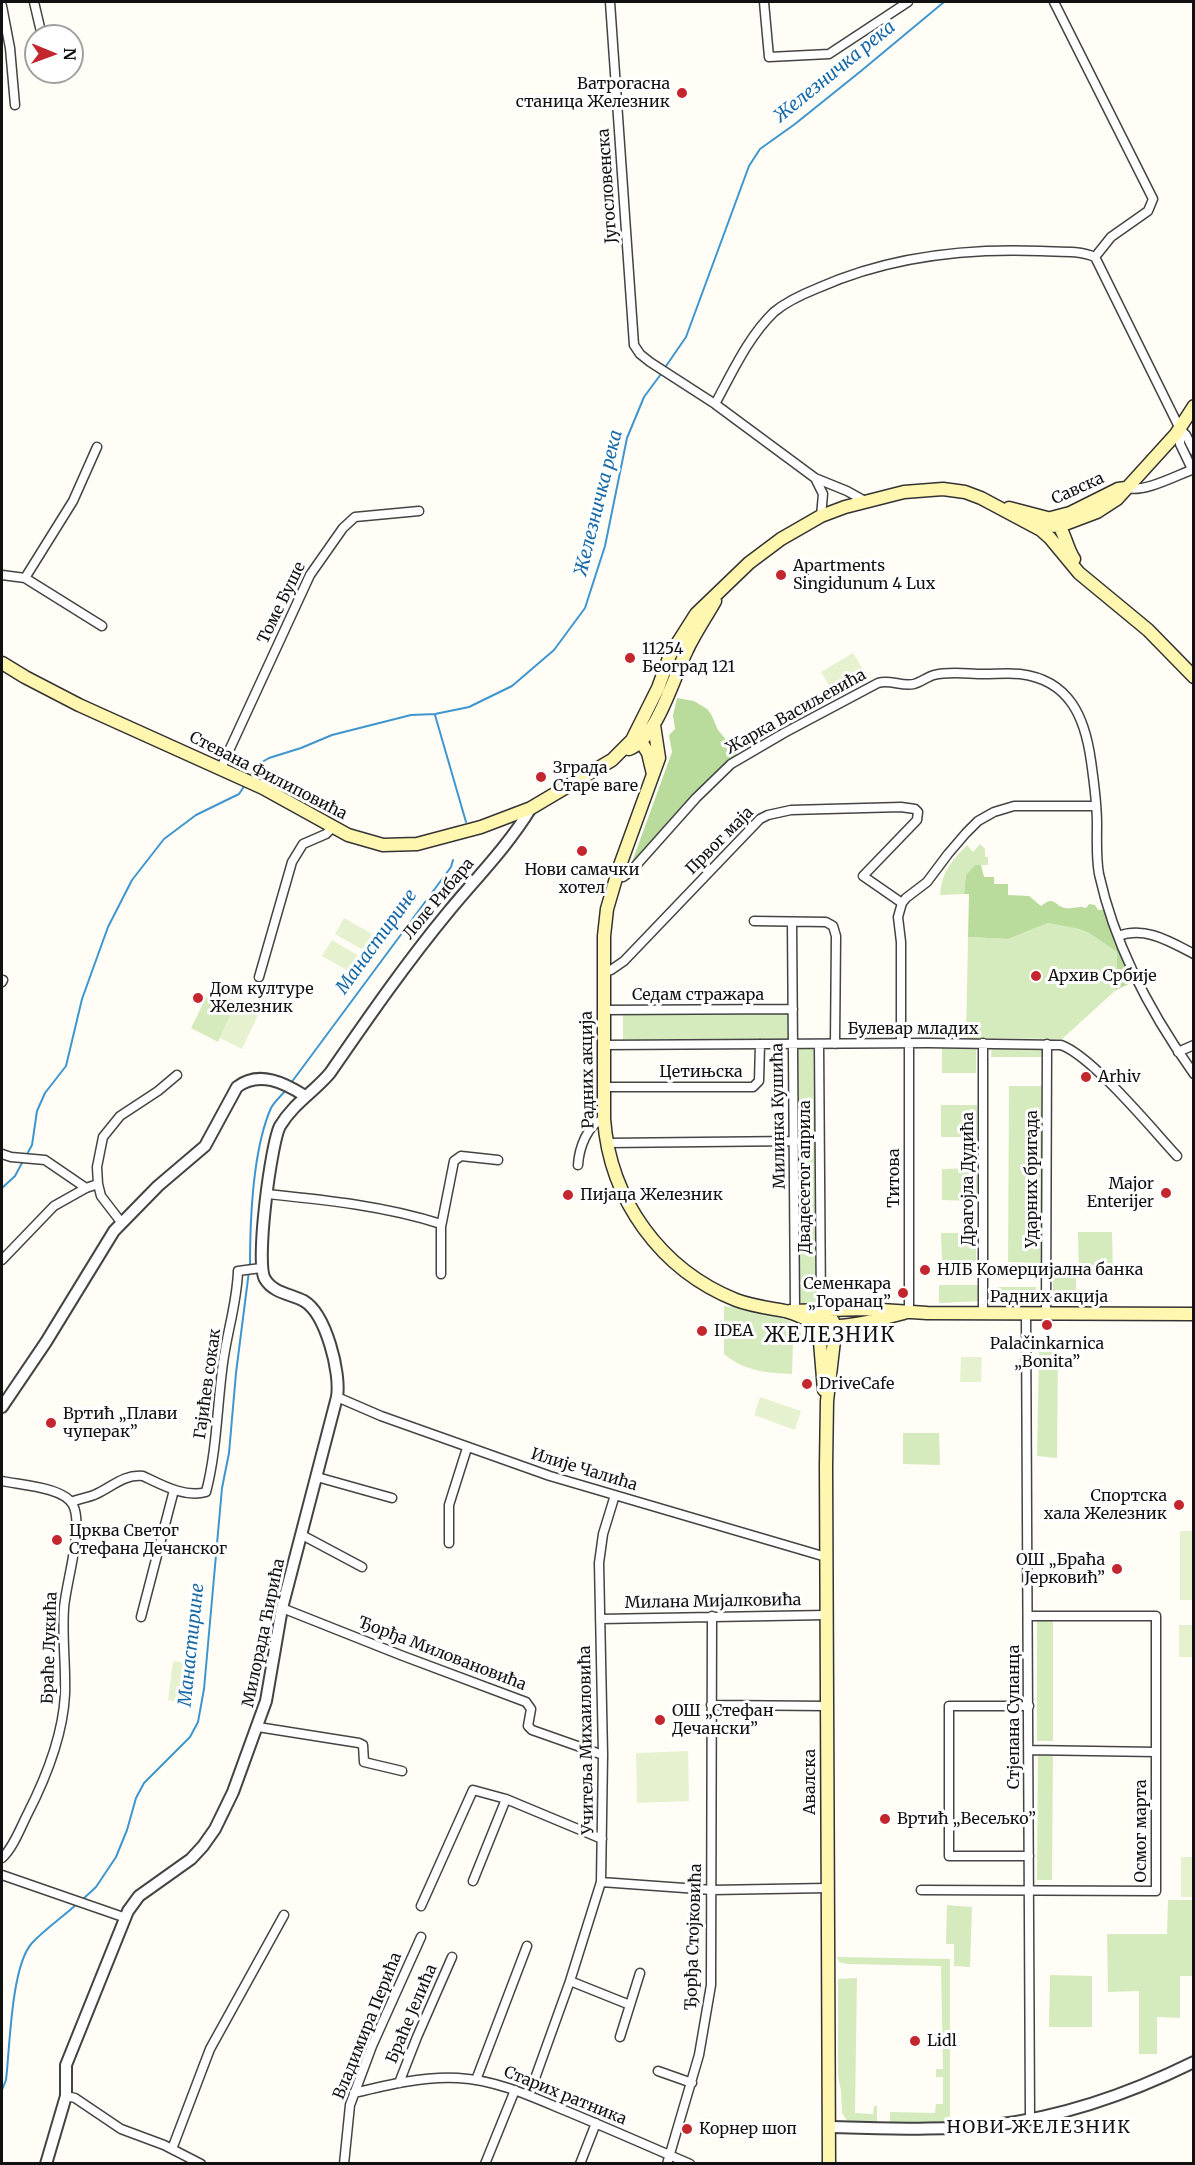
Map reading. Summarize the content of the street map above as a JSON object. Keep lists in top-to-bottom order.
{
  "streets": {
    "main road": [
      "Савска",
      "Стевана Филиповића",
      "Лоле Рибара",
      "Радних акција",
      "Авалска"
    ],
    "street": [
      "Југословенска",
      "Томе Буше",
      "Жарка Васиљевића",
      "Првог маја",
      "Седам стражара",
      "Булевар младих",
      "Цетињска",
      "Милинка Кушића",
      "Двадесетог априла",
      "Титова",
      "Драгојла Дудића",
      "Ударних бригада",
      "Гајићев сокак",
      "Илије Чалића",
      "Милана Мијалковића",
      "Милорада Ћирића",
      "Браће Лукића",
      "Ђорђа Миловановића",
      "Стјепана Супанца",
      "Учитеља Михаиловића",
      "Осмог марта",
      "Ђорђа Стојковића",
      "Браће Јелића",
      "Владимира Перића",
      "Старих ратника"
    ]
  },
  "crossings": [
    ["Савска", "Лоле Рибара"],
    ["Томе Буше", "Стевана Филиповића"],
    ["Жарка Васиљевића", "Радних акција"],
    ["Стевана Филиповића", "Лоле Рибара"],
    ["Првог маја", "Радних акција"],
    ["Првог маја", "Титова"],
    ["Лоле Рибара", "Радних акција"],
    ["Седам стражара", "Радних акција"],
    ["Седам стражара", "Милинка Кушића"],
    ["Булевар младих", "Радних акција"],
    ["Булевар младих", "Цетињска"],
    ["Булевар младих", "Милинка Кушића"],
    ["Булевар младих", "Двадесетог априла"],
    ["Булевар младих", "Титова"],
    ["Булевар младих", "Драгојла Дудића"],
    ["Булевар младих", "Ударних бригада"],
    ["Радних акција", "Цетињска"],
    ["Радних акција", "Милинка Кушића"],
    ["Радних акција", "Двадесетог априла"],
    ["Радних акција", "Титова"],
    ["Радних акција", "Драгојла Дудића"],
    ["Радних акција", "Ударних бригада"],
    ["Радних акција", "Стјепана Супанца"],
    ["Радних акција", "Авалска"],
    ["Двадесетог априла", "Авалска"],
    ["Гајићев сокак", "Милорада Ћирића"],
    ["Гајићев сокак", "Браће Лукића"],
    ["Илије Чалића", "Милорада Ћирића"],
    ["Илије Чалића", "Учитеља Михаиловића"],
    ["Илије Чалића", "Авалска"],
    ["Милана Мијалковића", "Учитеља Михаиловића"],
    ["Милана Мијалковића", "Авалска"],
    ["Милана Мијалковића", "Ђорђа Стојковића"],
    ["Милорада Ћирића", "Ђорђа Миловановића"],
    ["Ђорђа Миловановића", "Учитеља Михаиловића"],
    ["Стјепана Супанца", "Осмог марта"],
    ["Учитеља Михаиловића", "Старих ратника"],
    ["Ђорђа Стојковића", "Старих ратника"],
    ["Браће Јелића", "Старих ратника"],
    ["Владимира Перића", "Старих ратника"]
  ],
  "districts": ["ЖЕЛЕЗНИК", "НОВИ ЖЕЛЕЗНИК"],
  "water": ["Железничка река", "Манастирине"],
  "places": [
    "Ватрогасна станица Железник",
    "Apartments Singidunum 4 Lux",
    "11254 Београд 121",
    "Зграда Старе ваге",
    "Нови самачки хотел",
    "Архив Србије",
    "Дом културе Железник",
    "Arhiv",
    "Major Enterijer",
    "Пијаца Железник",
    "НЛБ Комерцијална банка",
    "Семенкара „Горанац”",
    "Palačinkarnica „Bonita”",
    "IDEA",
    "DriveCafe",
    "Вртић „Плави чуперак”",
    "Спортска хала Железник",
    "Црква Светог Стефана Дечанског",
    "ОШ „Браћа Јерковић”",
    "ОШ „Стефан Дечански”",
    "Вртић „Весељко”",
    "Lidl",
    "Корнер шоп"
  ],
  "north": "right"
}
